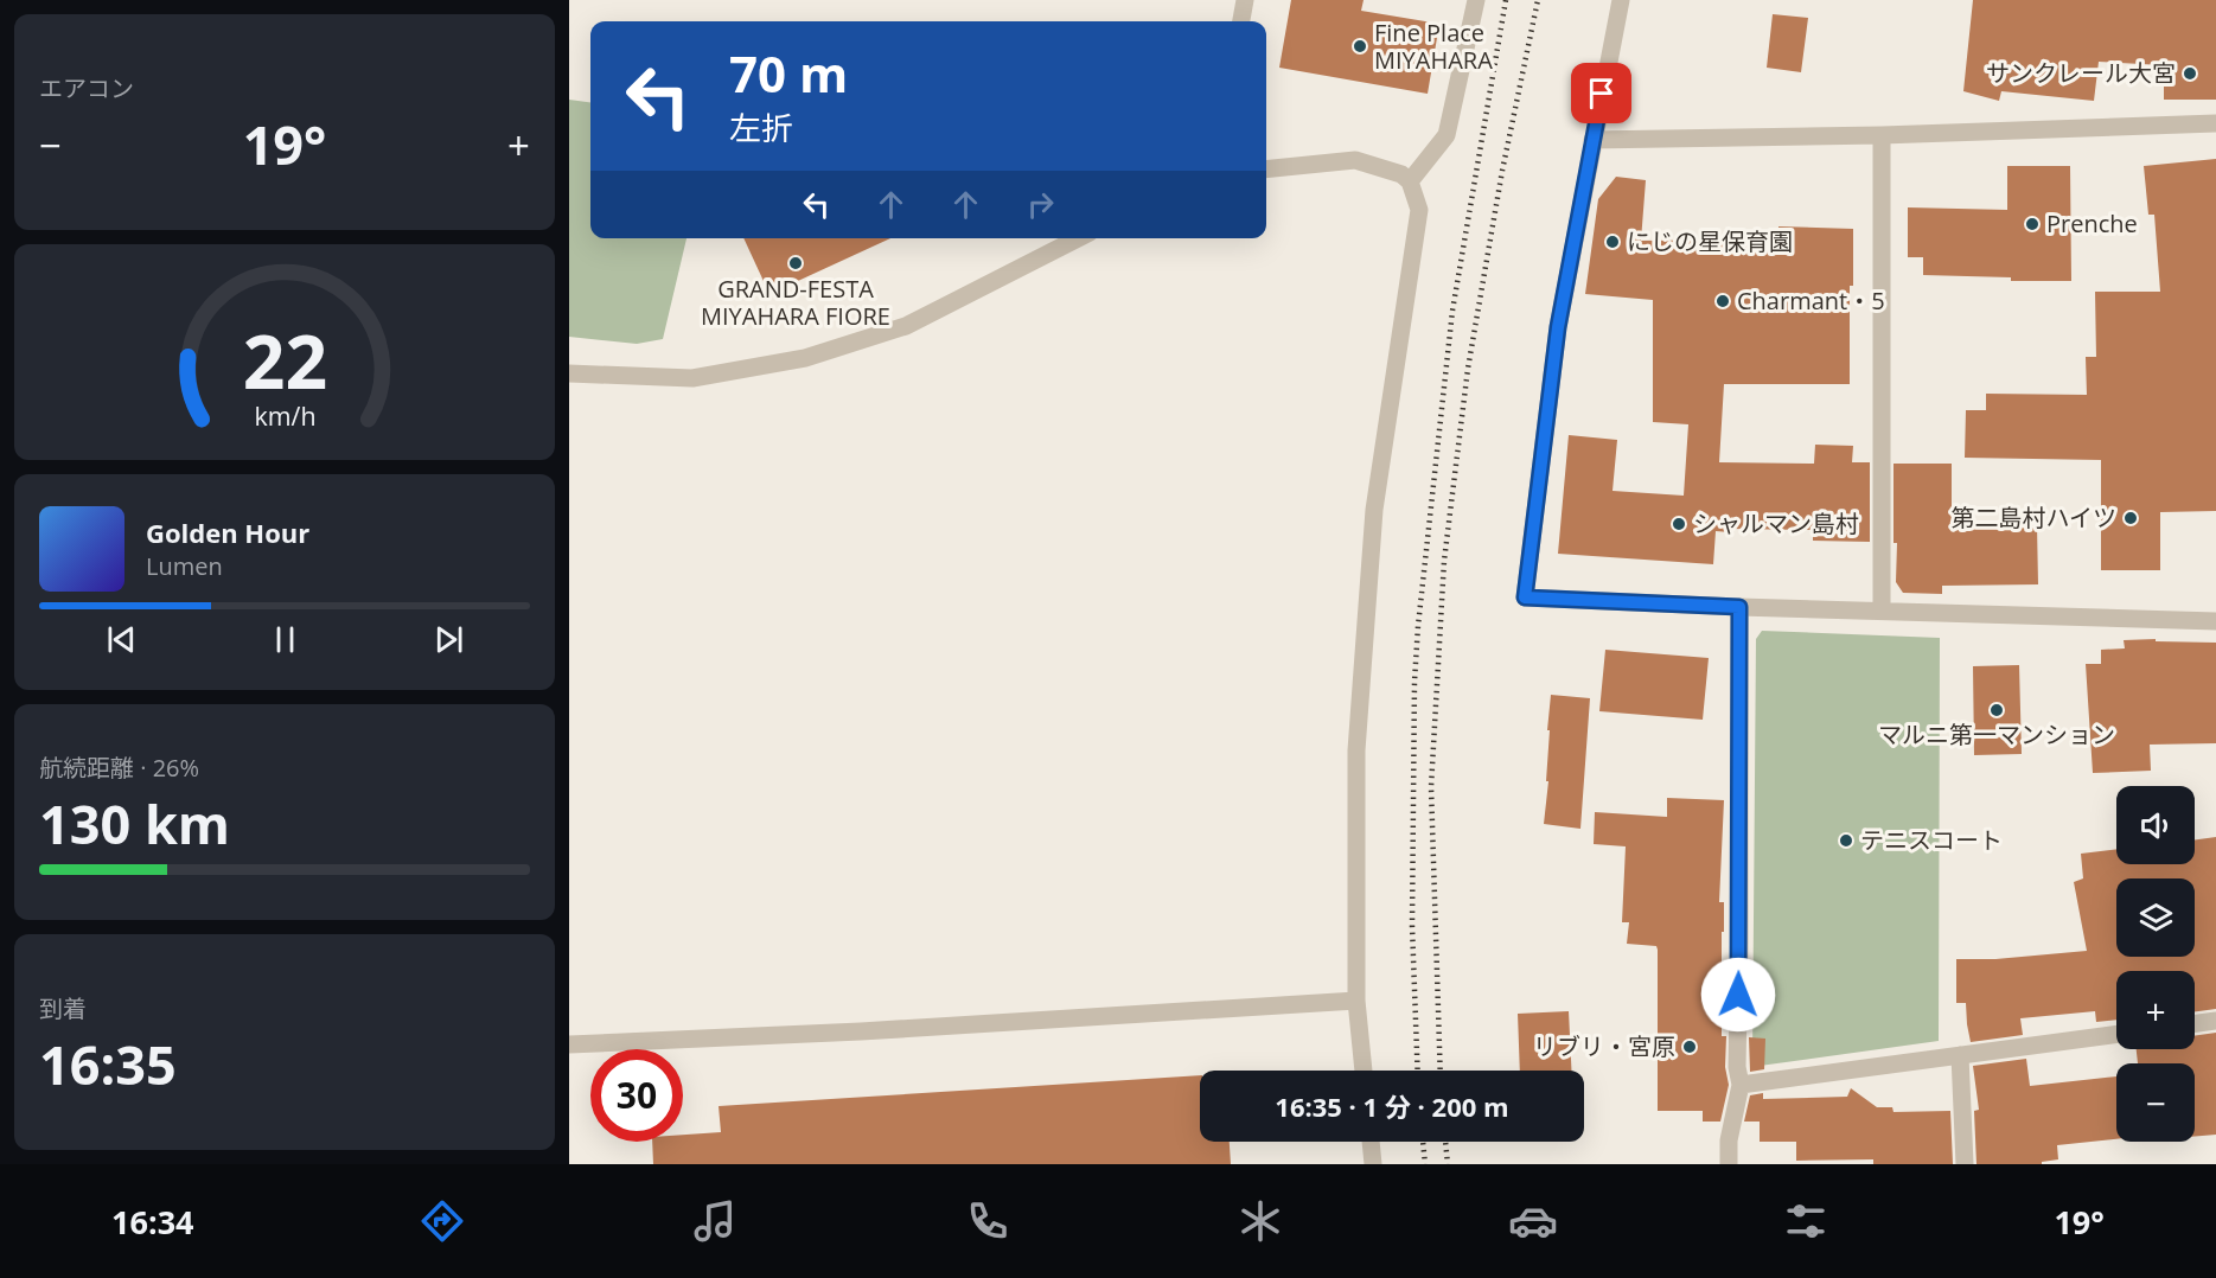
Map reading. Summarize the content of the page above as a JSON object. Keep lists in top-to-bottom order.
{
  "places": [
    "Fine Place MIYAHARA",
    "サンクレール大宮",
    "Prenche",
    "にじの星保育園",
    "GRAND-FESTA MIYAHARA FIORE",
    "Charmant・5",
    "第二島村ハイツ",
    "シャルマン島村",
    "マルニ第一マンション",
    "テニスコート",
    "リブリ・宮原"
  ],
  "page": {
    "tile": [
      "エアコン",
      ["航続距離 · 26%", "130 km"],
      ["到着", "16:35"]
    ],
    "turn": ["70 m", "左折"],
    "heat": ["−", "19°", "+"],
    "song": ["Golden Hour", "Lumen"],
    "map_buttons": ["+", "−"],
    "limit": "30",
    "trip": "16:35 · 1 分 · 200 m",
    "tabs": ["16:34", "19°"],
    "gauge": ["22", "km/h"]
  }
}
